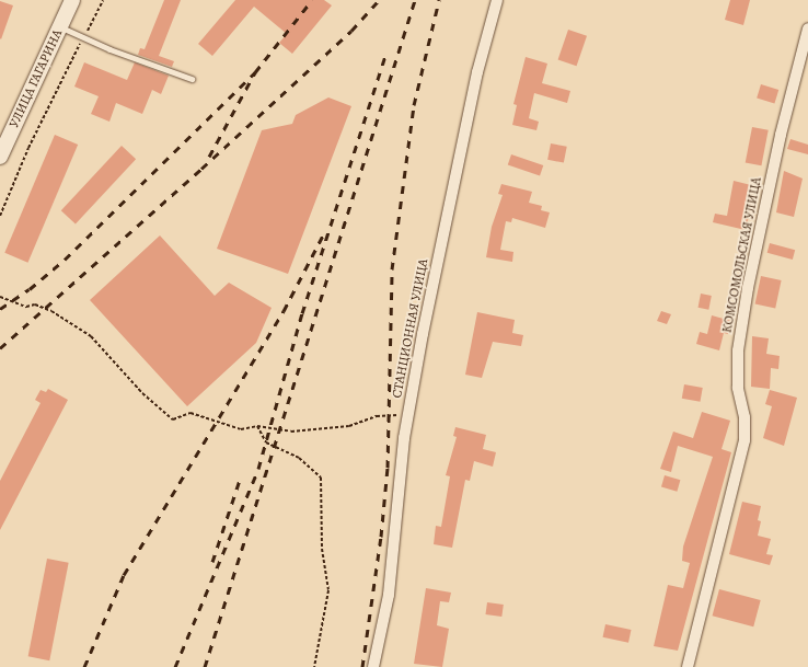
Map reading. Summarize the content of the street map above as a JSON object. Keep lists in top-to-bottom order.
{
  "streets": {
    "street": ["УЛИЦА ГАГАРИНА", "КОМСОМОЛЬСКАЯ УЛИЦА", "СТАНЦИОННАЯ УЛИЦА"]
  }
}
